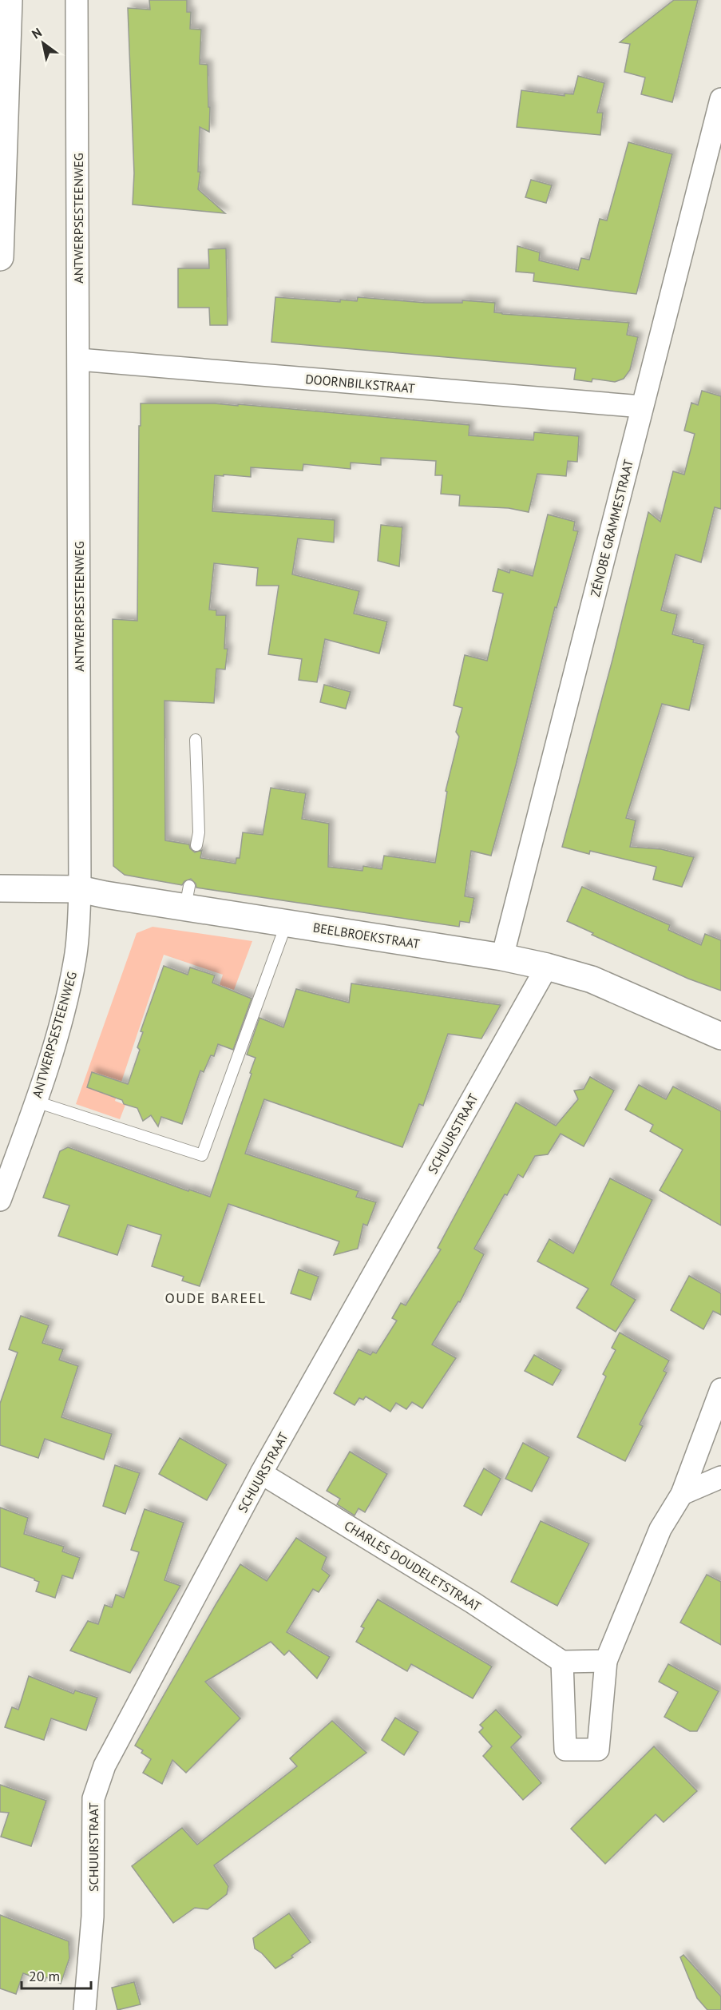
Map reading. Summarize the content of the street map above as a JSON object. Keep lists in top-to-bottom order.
{
  "streets": {
    "street": [
      "ANTWERPSESTEENWEG",
      "DOORNBILKSTRAAT",
      "ZÉNOBE GRAMMESTRAAT",
      "BEELBROEKSTRAAT",
      "SCHUURSTRAAT",
      "CHARLES DOUDELETSTRAAT"
    ]
  },
  "crossings": [
    ["ANTWERPSESTEENWEG", "DOORNBILKSTRAAT"],
    ["ANTWERPSESTEENWEG", "BEELBROEKSTRAAT"],
    ["DOORNBILKSTRAAT", "ZÉNOBE GRAMMESTRAAT"],
    ["ZÉNOBE GRAMMESTRAAT", "BEELBROEKSTRAAT"],
    ["BEELBROEKSTRAAT", "SCHUURSTRAAT"],
    ["SCHUURSTRAAT", "CHARLES DOUDELETSTRAAT"]
  ],
  "districts": ["OUDE BAREEL"],
  "scale_bar": "20 m",
  "north": "top left"
}
